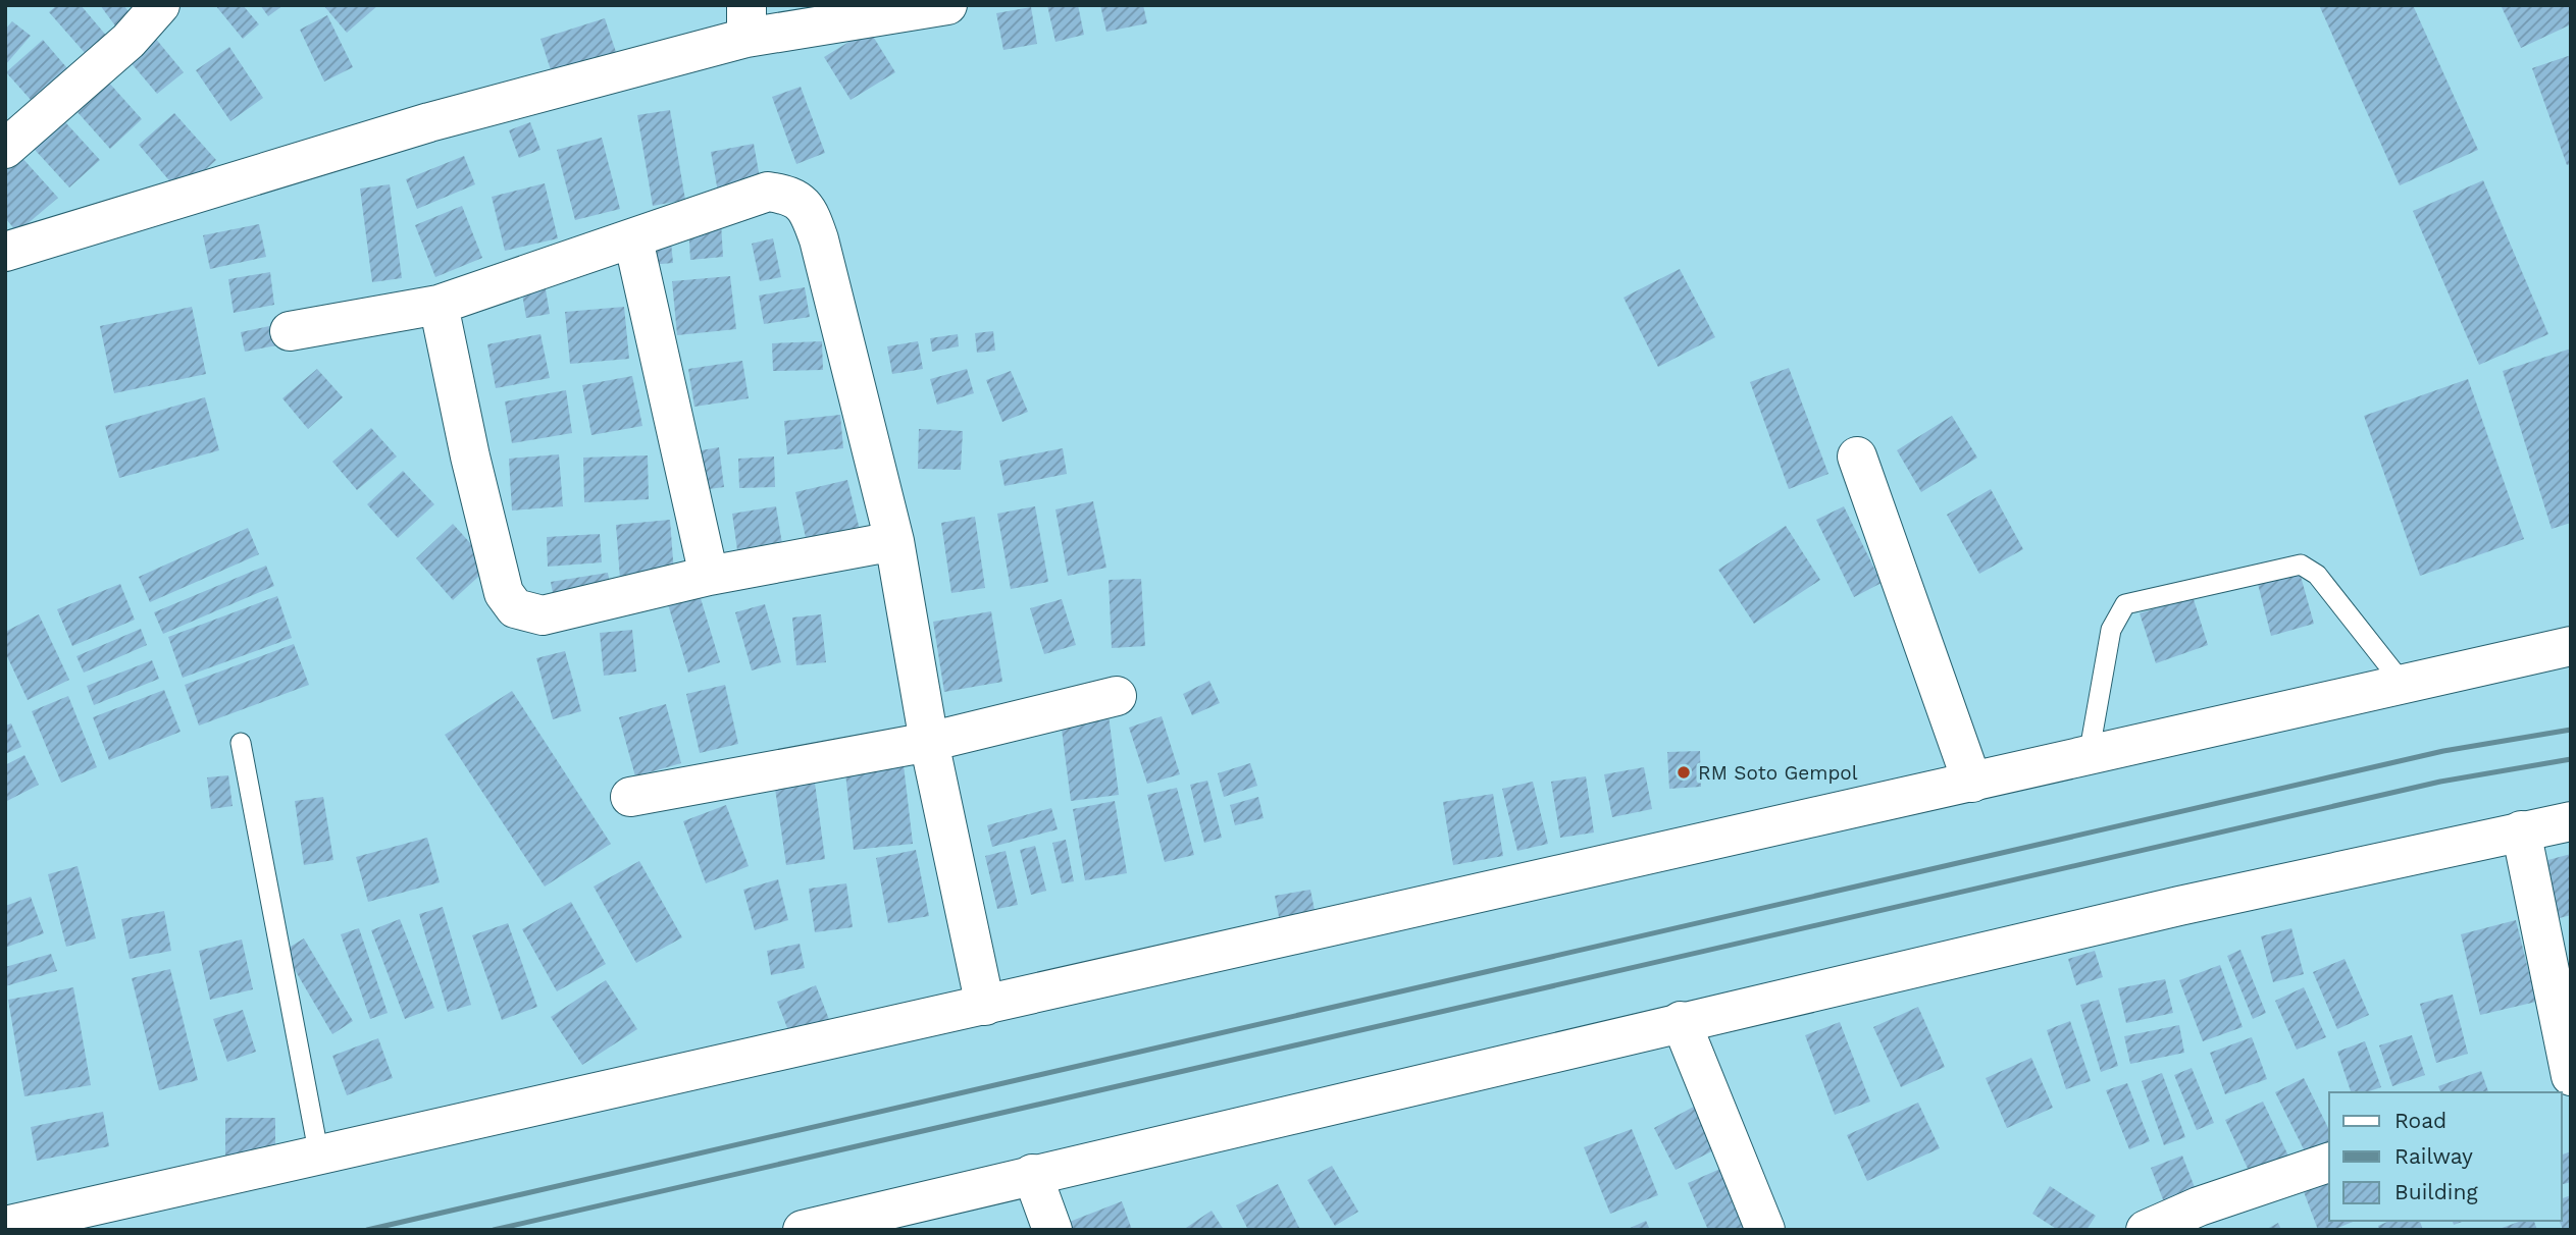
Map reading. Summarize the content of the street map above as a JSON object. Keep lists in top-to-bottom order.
{
  "places": ["RM Soto Gempol"],
  "legend": ["Road", "Railway", "Building"]
}
